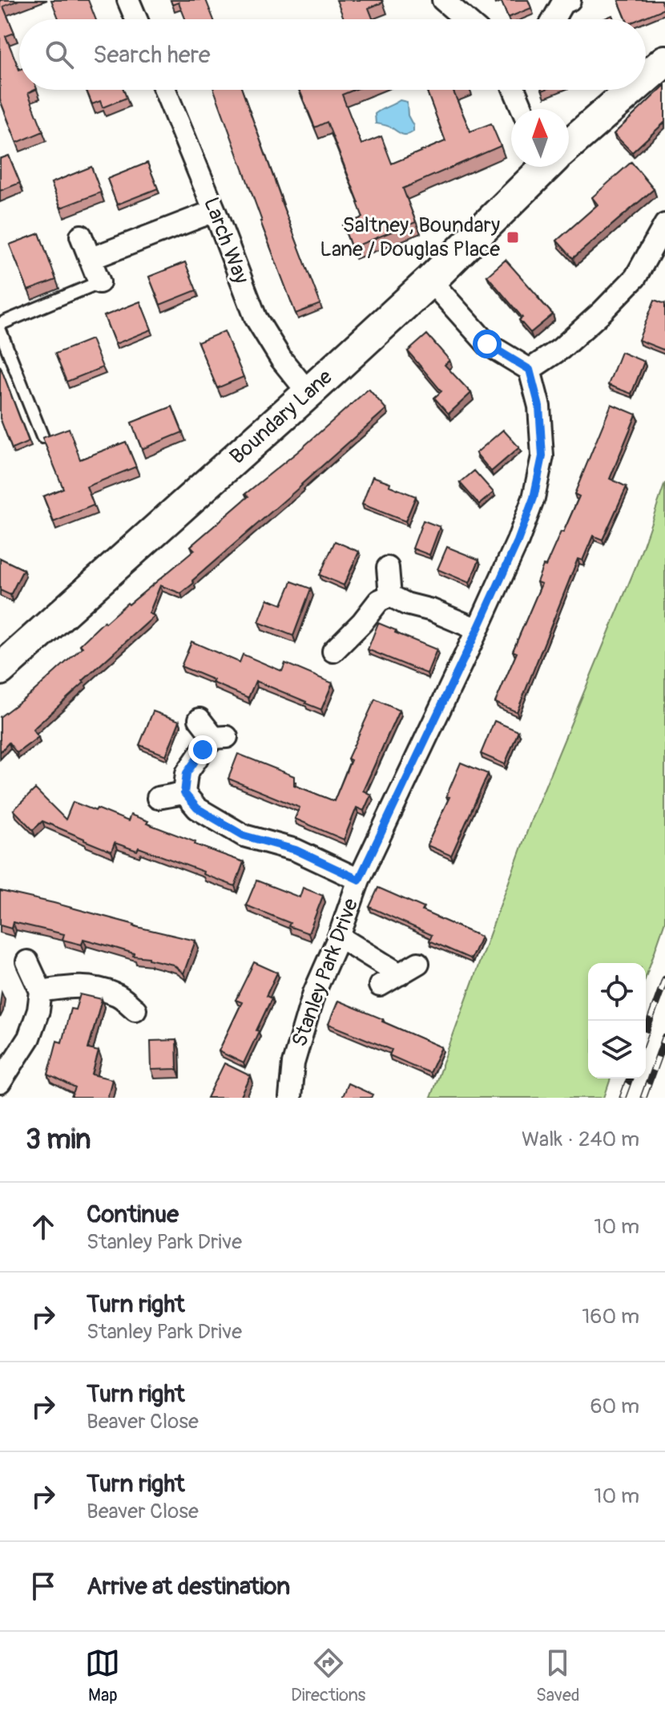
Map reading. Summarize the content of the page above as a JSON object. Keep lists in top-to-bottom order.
{
  "streets": {
    "street": ["Larch Way", "Boundary Lane", "Stanley Park Drive"]
  },
  "crossings": [
    ["Larch Way", "Boundary Lane"]
  ],
  "places": {
    "transit": ["Saltney, Boundary Lane / Douglas Place"]
  },
  "north": "top",
  "page": {
    "search": "Search here",
    "heading": ["3 min", "Walk · 240 m"],
    "list": [
      ["Continue", "Stanley Park Drive", "10 m"],
      ["Turn right", "Stanley Park Drive", "160 m"],
      ["Turn right", "Beaver Close", "60 m"],
      ["Turn right", "Beaver Close", "10 m"],
      "Arrive at destination"
    ],
    "nav": ["Map", "Directions", "Saved"]
  }
}
